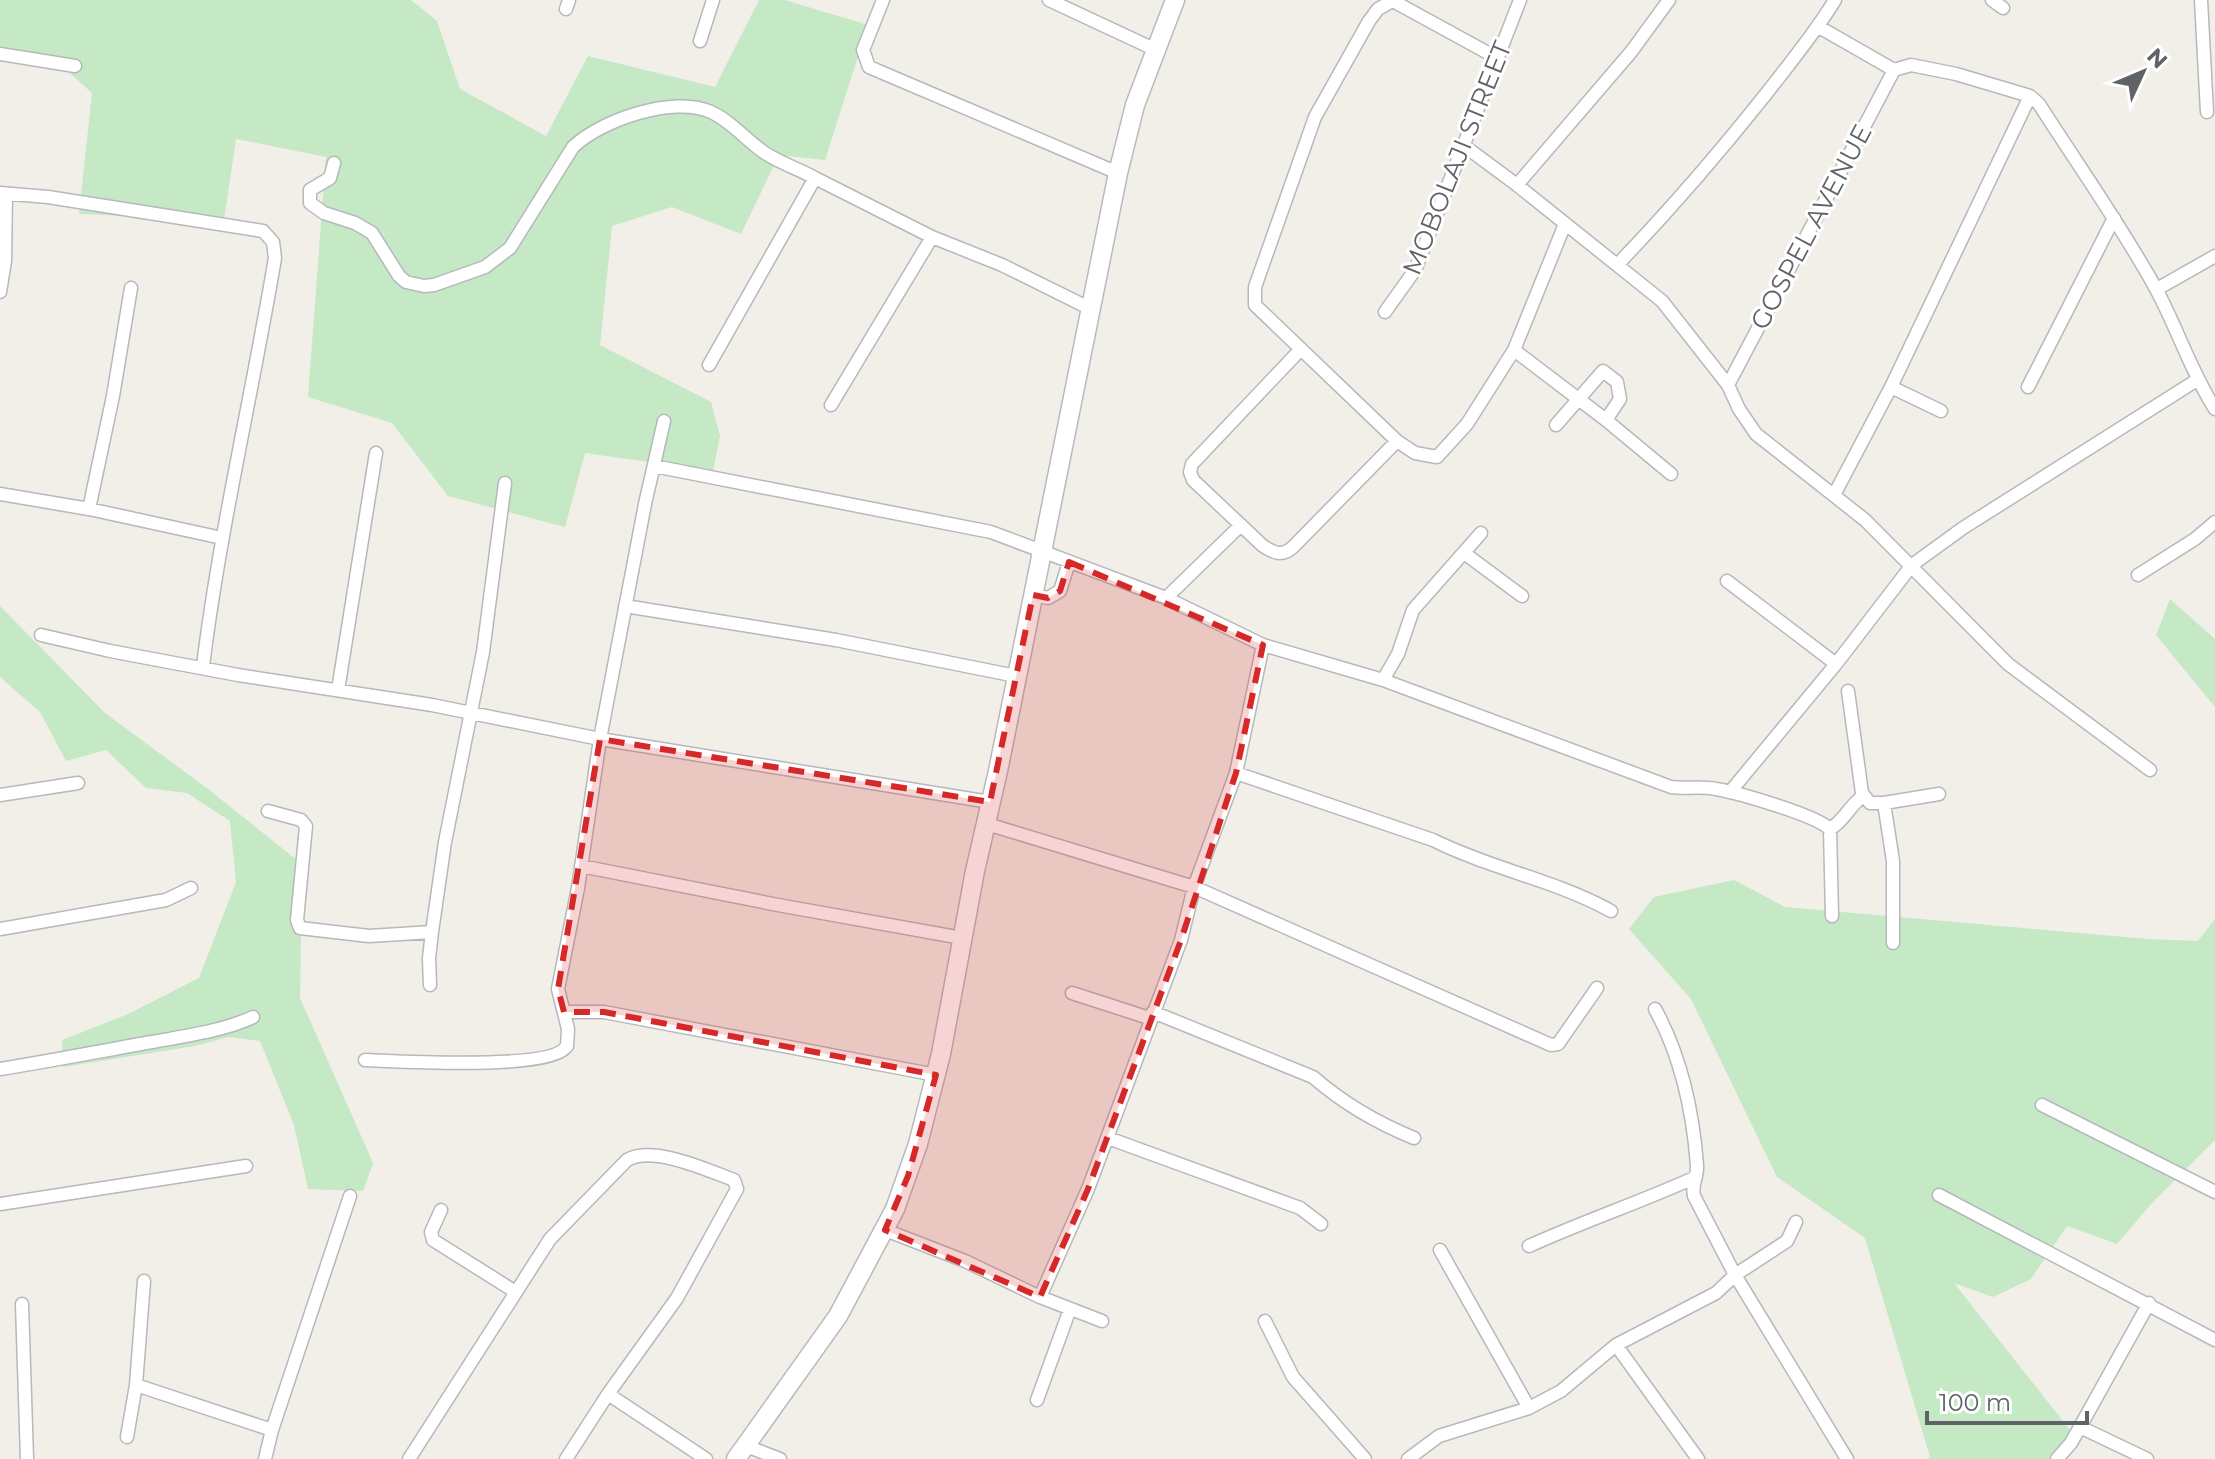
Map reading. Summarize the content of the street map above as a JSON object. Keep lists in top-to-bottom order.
{
  "streets": {
    "street": ["MOBOLAJI STREET", "GOSPEL AVENUE"]
  },
  "scale_bar": "100 m",
  "north": "top right"
}
